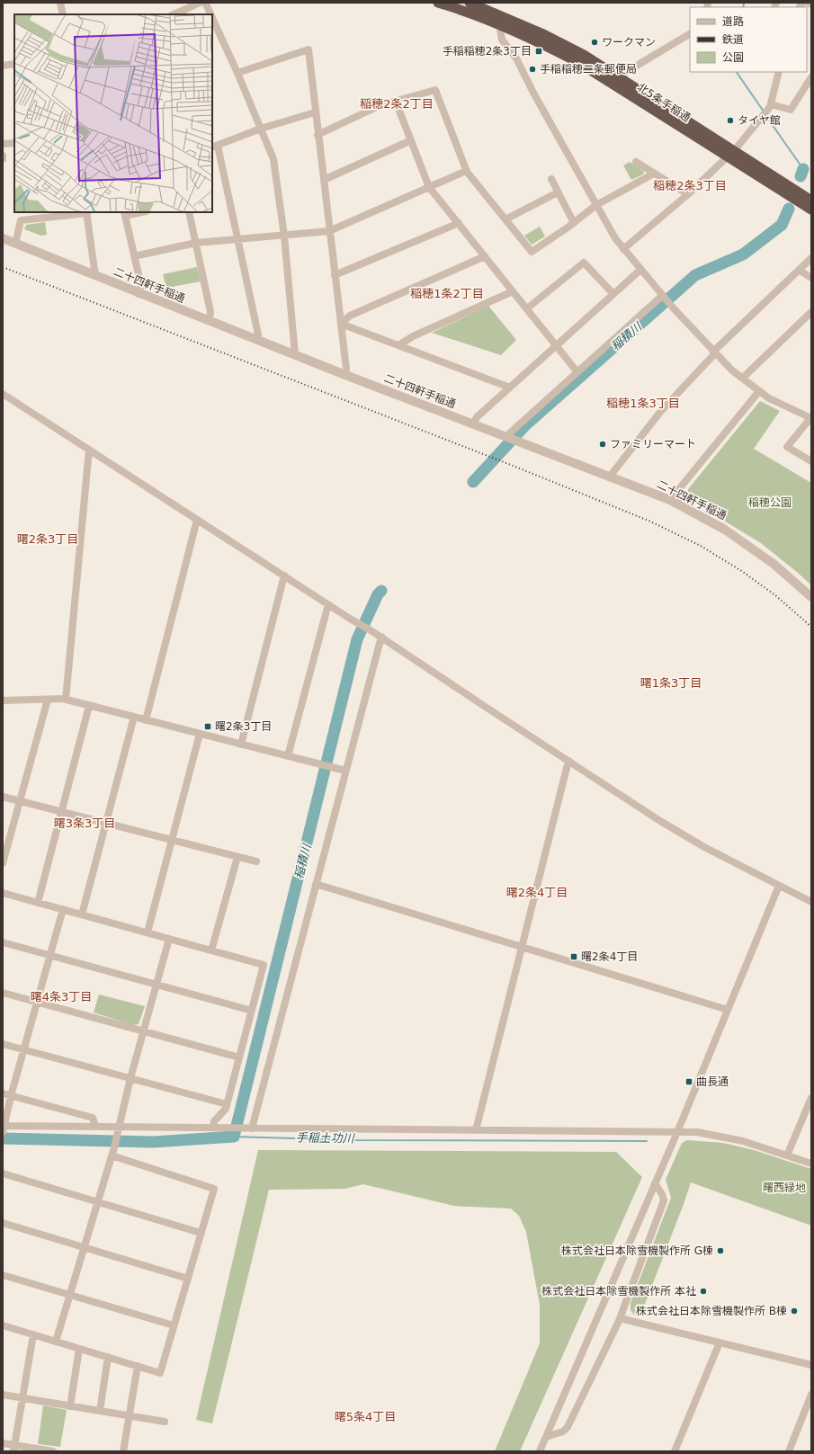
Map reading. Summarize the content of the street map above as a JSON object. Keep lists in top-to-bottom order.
{
  "streets": {
    "highway": ["北5条手稲通"],
    "street": ["二十四軒手稲通"]
  },
  "districts": [
    "稲穂2条2丁目",
    "稲穂2条3丁目",
    "稲穂1条2丁目",
    "稲穂1条3丁目",
    "曙2条3丁目",
    "曙1条3丁目",
    "曙3条3丁目",
    "曙2条4丁目",
    "曙4条3丁目",
    "曙5条4丁目"
  ],
  "water": ["稲積川", "手稲土功川"],
  "parks": ["稲穂公園", "曙西緑地"],
  "places": {
    "other": [
      "ワークマン",
      "手稲稲穂二条郵便局",
      "タイヤ館",
      "ファミリーマート",
      "株式会社日本除雪機製作所 G棟",
      "株式会社日本除雪機製作所 本社",
      "株式会社日本除雪機製作所 B棟"
    ],
    "transit": [
      "手稲稲穂2条3丁目",
      "曙2条3丁目",
      "曙2条4丁目",
      "曲長通"
    ]
  },
  "legend": ["道路", "鉄道", "公園"]
}
